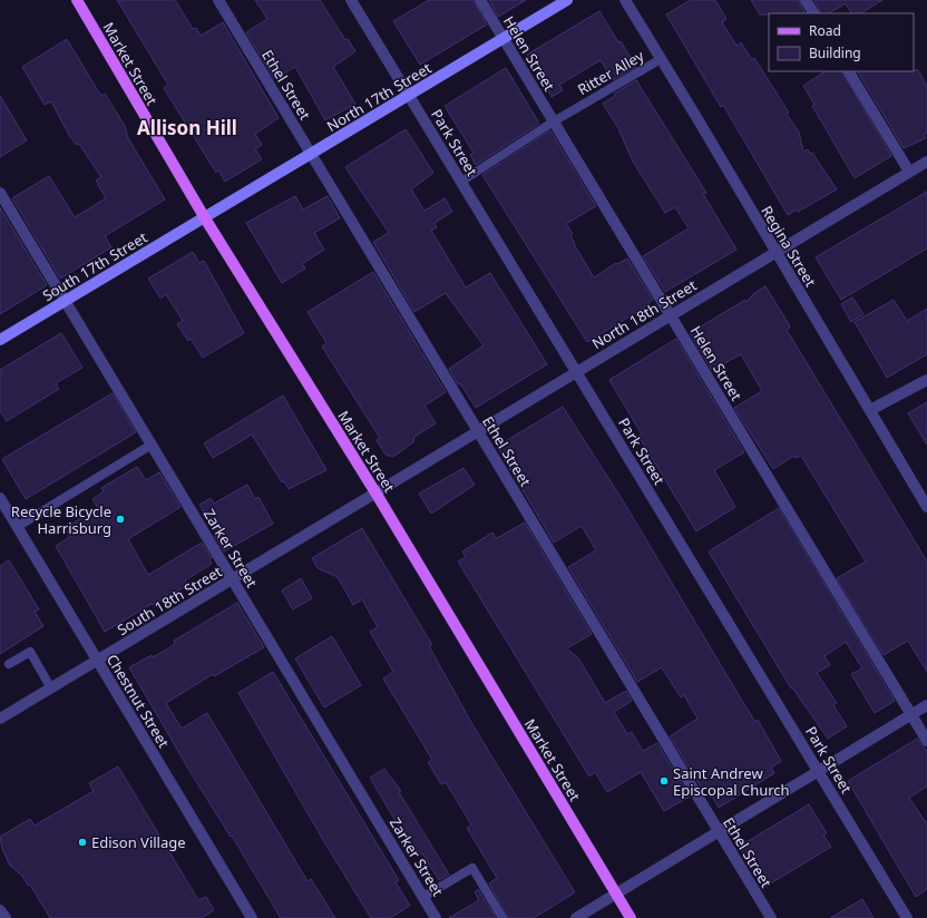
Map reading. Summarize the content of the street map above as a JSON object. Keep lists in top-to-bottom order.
{
  "streets": {
    "main road": ["Market Street", "North 17th Street", "South 17th Street"],
    "street": [
      "Helen Street",
      "Ethel Street",
      "Park Street",
      "Regina Street",
      "North 18th Street",
      "Zarker Street",
      "South 18th Street",
      "Chestnut Street"
    ],
    "lane": ["Ritter Alley"]
  },
  "crossings": [
    ["Helen Street", "Ritter Alley"],
    ["Helen Street", "North 17th Street"],
    ["Helen Street", "North 18th Street"],
    ["Market Street", "North 17th Street"],
    ["Market Street", "South 17th Street"],
    ["Market Street", "North 18th Street"],
    ["Market Street", "South 18th Street"],
    ["Ritter Alley", "Park Street"],
    ["Ritter Alley", "Regina Street"],
    ["Ethel Street", "North 17th Street"],
    ["Ethel Street", "North 18th Street"],
    ["North 17th Street", "Park Street"],
    ["North 17th Street", "South 17th Street"],
    ["Park Street", "North 18th Street"],
    ["Regina Street", "North 18th Street"],
    ["South 17th Street", "Zarker Street"],
    ["North 18th Street", "South 18th Street"],
    ["Zarker Street", "South 18th Street"],
    ["South 18th Street", "Chestnut Street"]
  ],
  "districts": ["Allison Hill"],
  "places": ["Recycle Bicycle Harrisburg", "Saint Andrew Episcopal Church", "Edison Village"],
  "legend": ["Road", "Building"]
}
